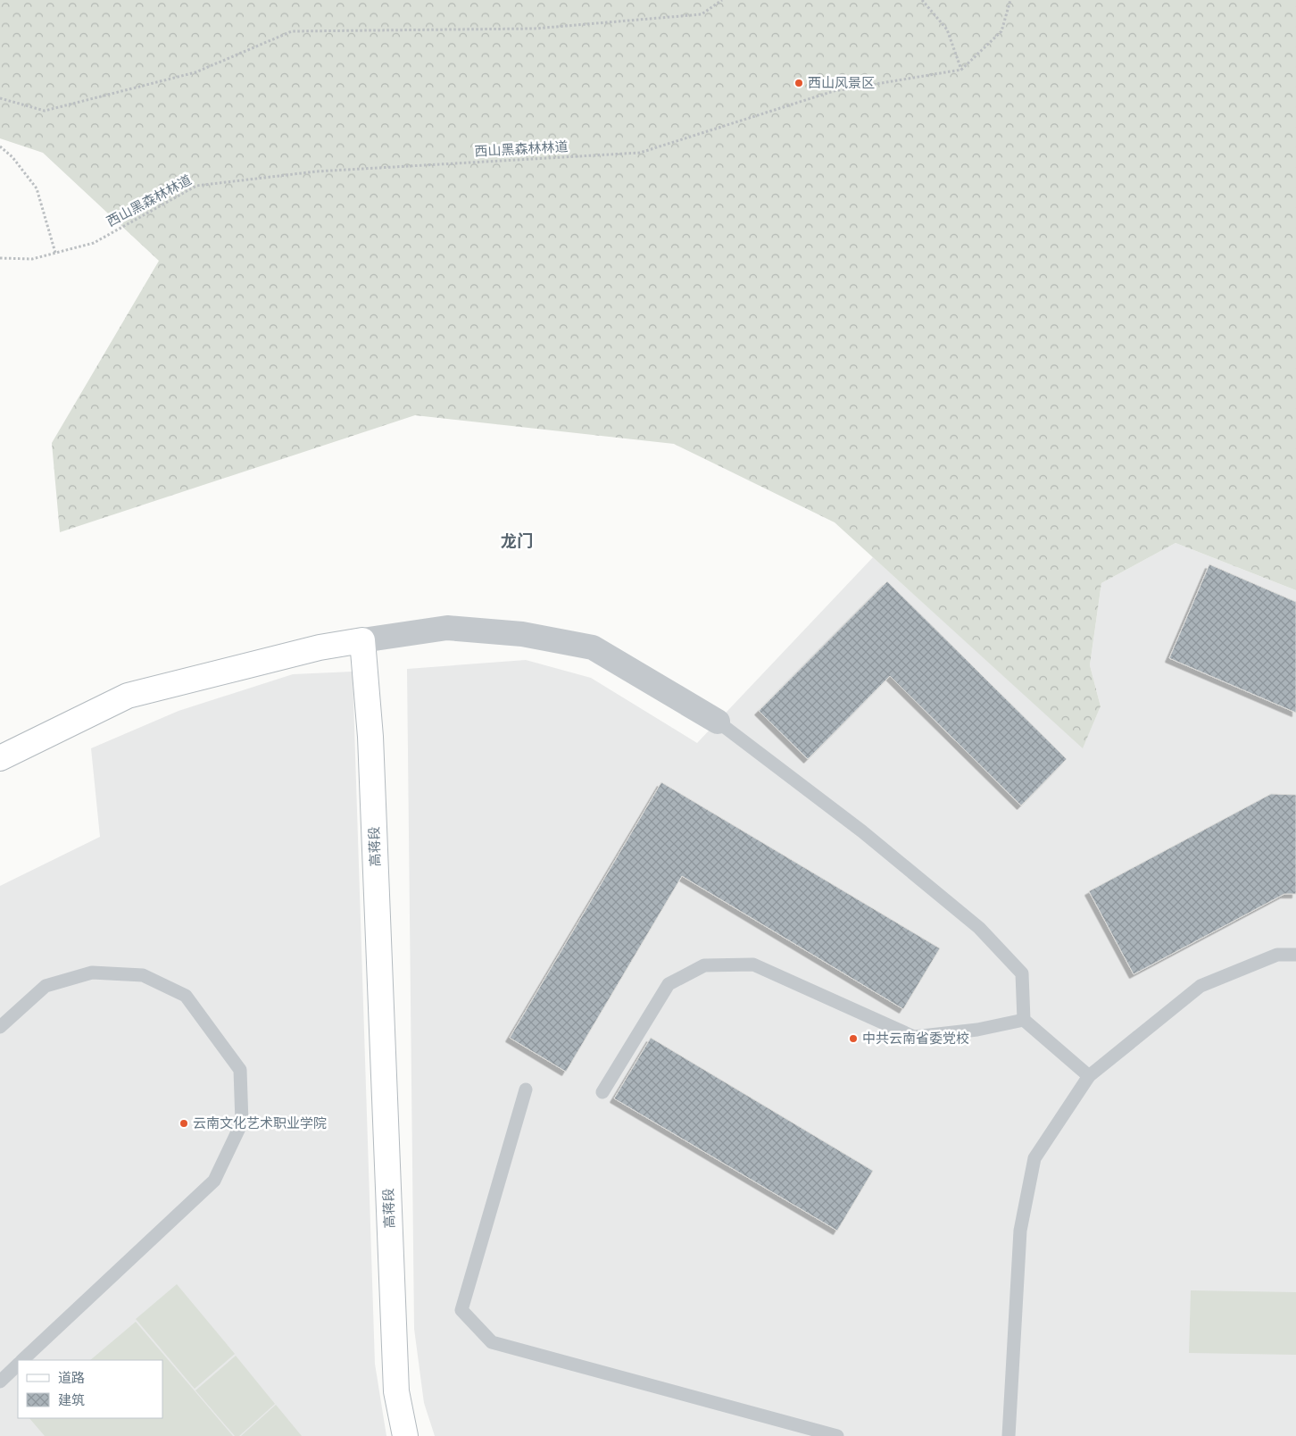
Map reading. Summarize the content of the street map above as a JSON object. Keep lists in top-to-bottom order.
{
  "streets": {
    "main road": ["高蒋段"],
    "path": ["西山黑森林林道"]
  },
  "districts": ["龙门"],
  "places": ["西山风景区", "中共云南省委党校", "云南文化艺术职业学院"],
  "legend": ["道路", "建筑"]
}
